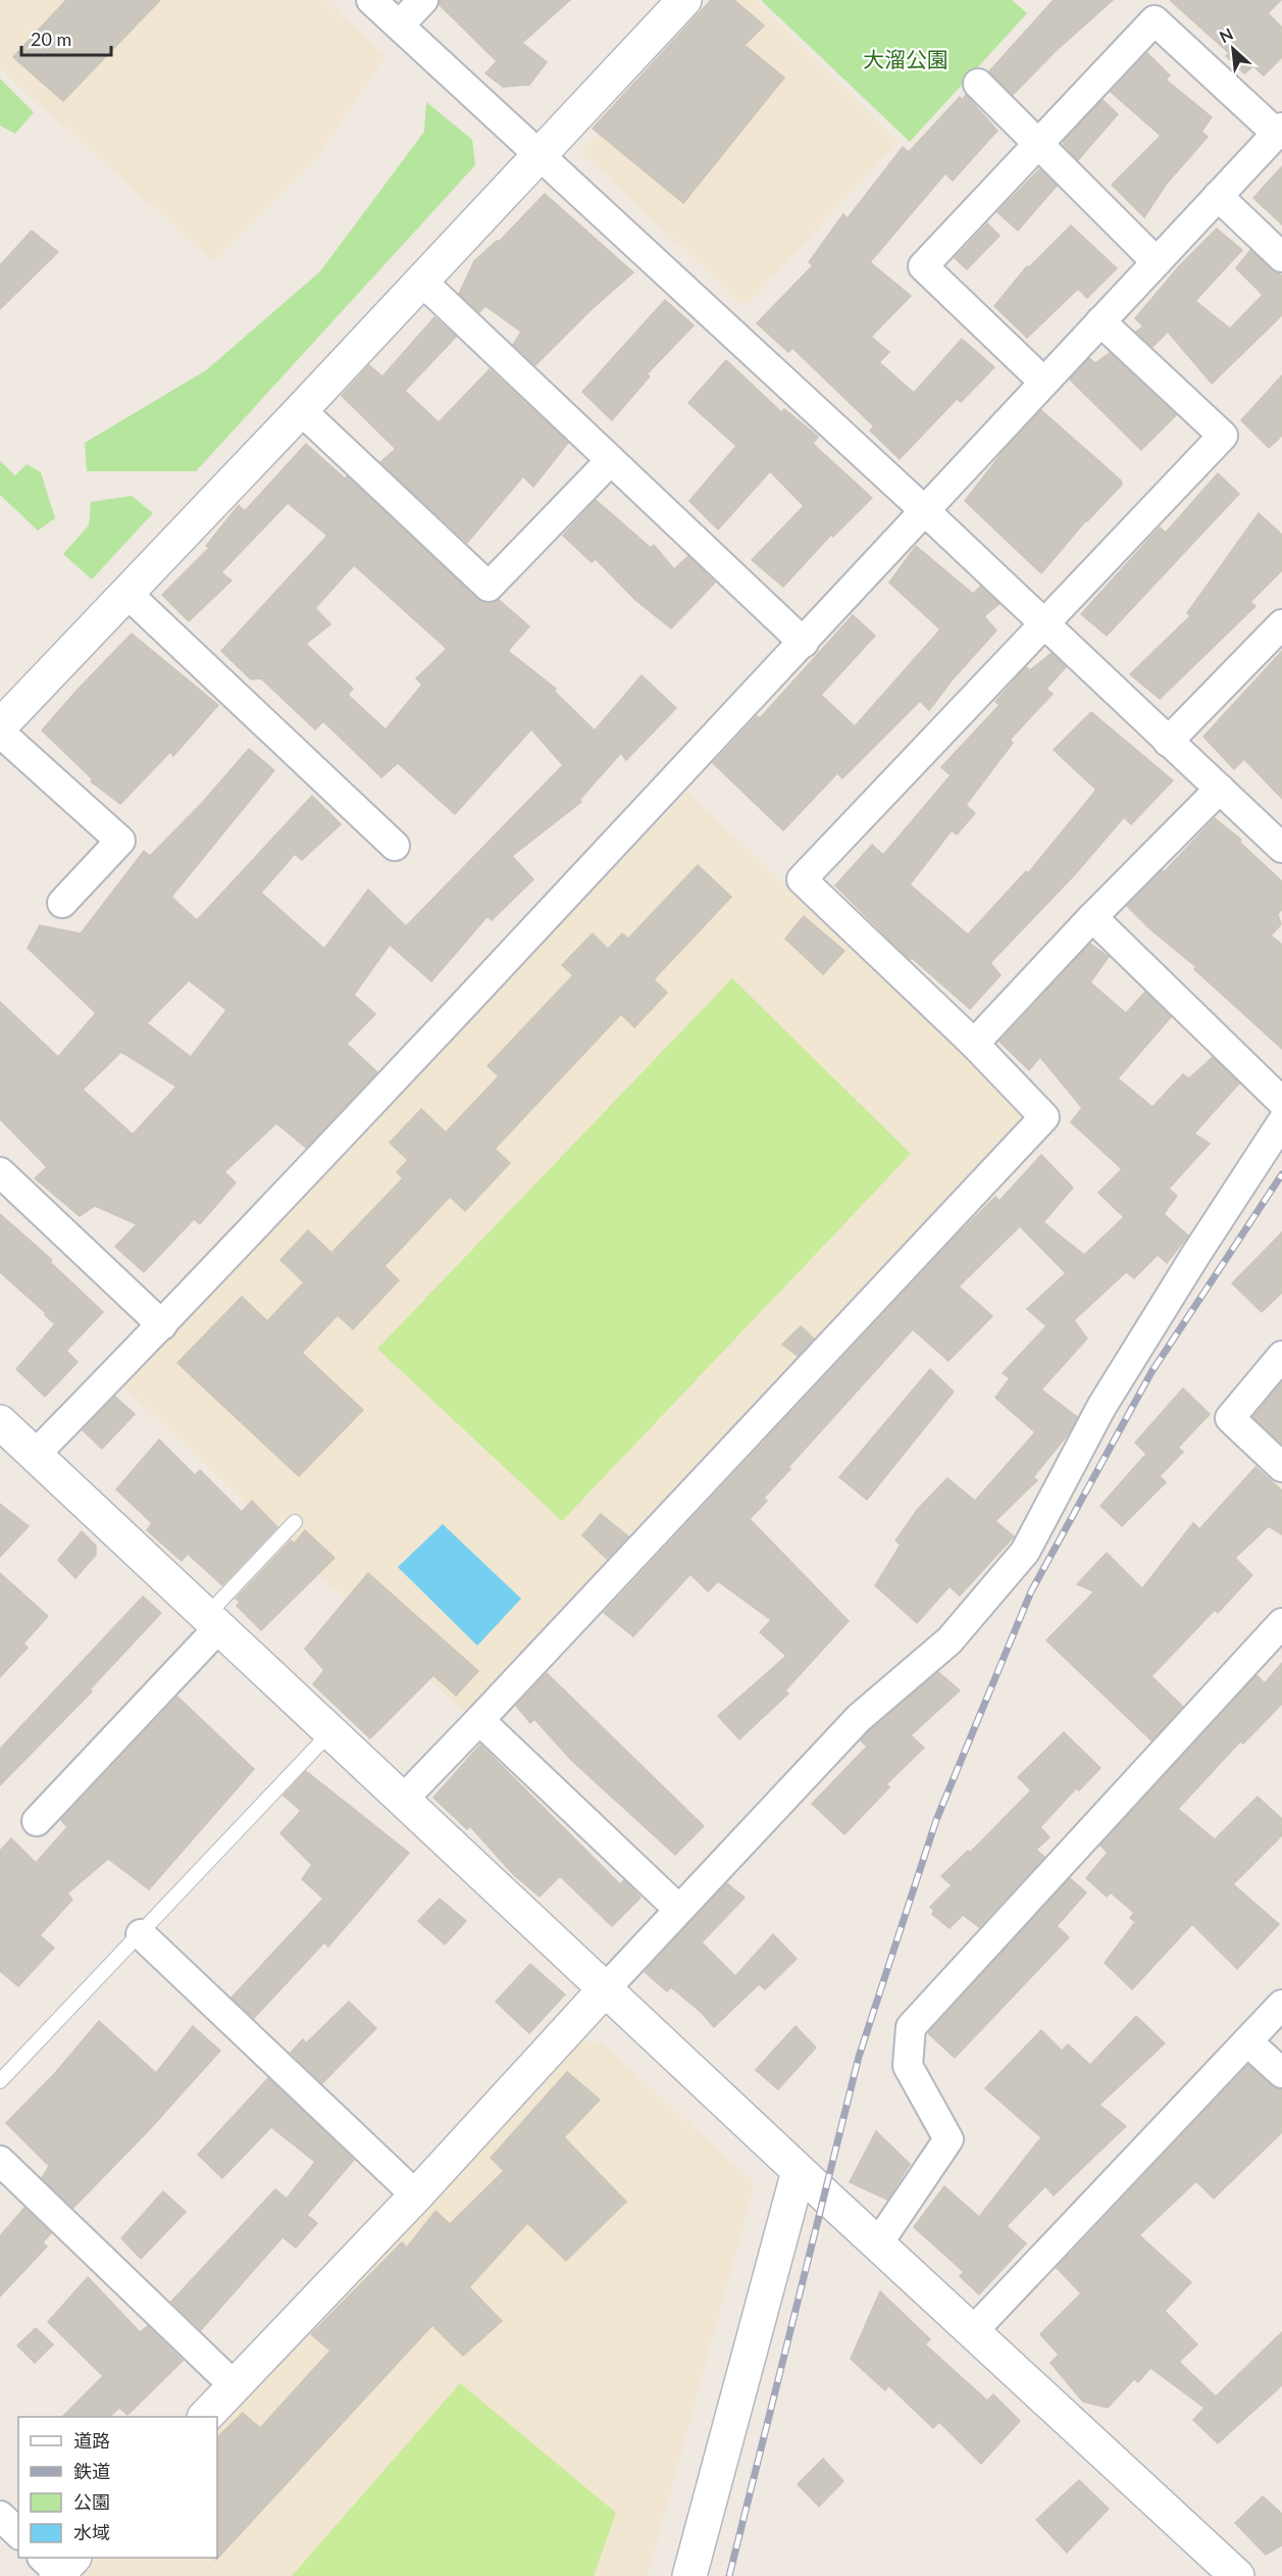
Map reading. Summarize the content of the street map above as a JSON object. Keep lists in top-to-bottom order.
{
  "parks": ["大溜公園"],
  "legend": [
    "道路",
    "鉄道",
    "公園",
    "水域"
  ],
  "scale_bar": "20 m",
  "north": "top left"
}
